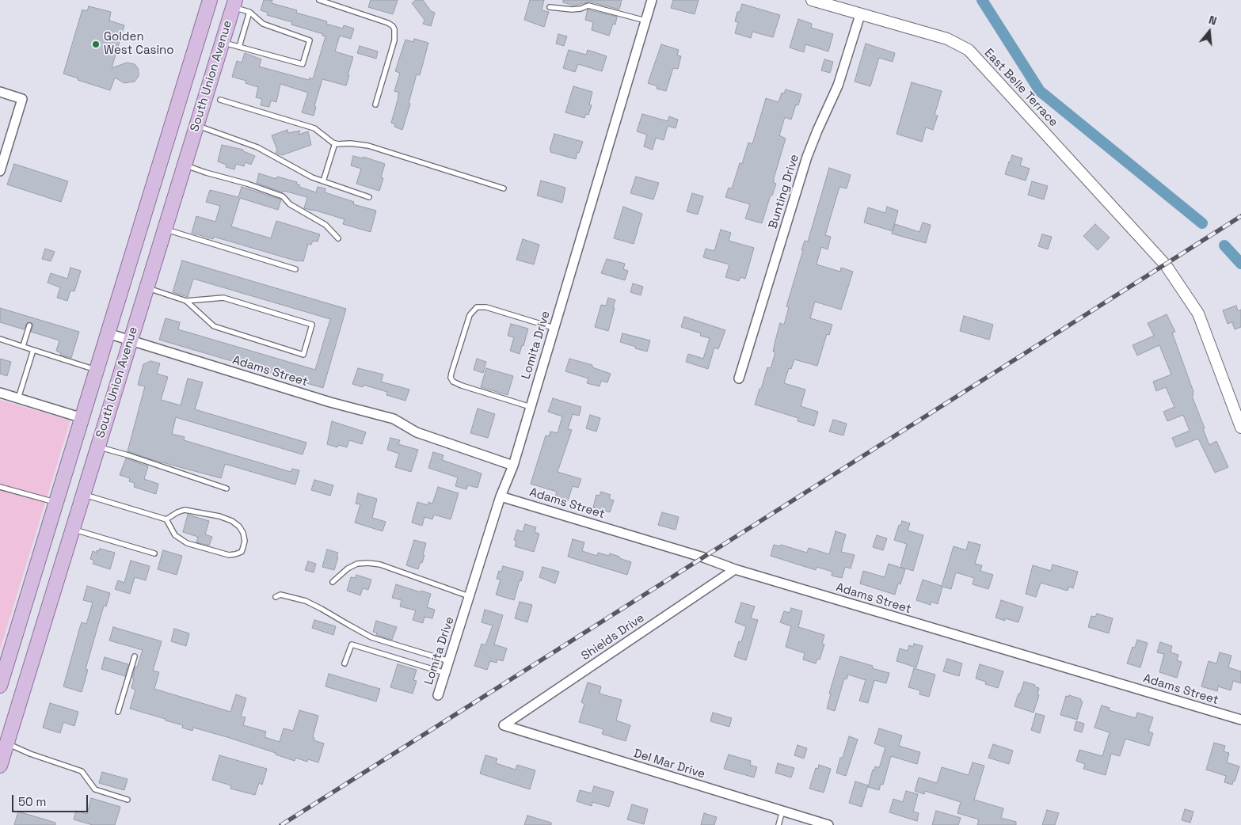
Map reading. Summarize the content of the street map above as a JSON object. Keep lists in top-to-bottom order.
{
  "streets": {
    "main road": ["South Union Avenue"],
    "street": [
      "East Belle Terrace",
      "Bunting Drive",
      "Lomita Drive",
      "Adams Street",
      "Shields Drive",
      "Del Mar Drive"
    ]
  },
  "crossings": [
    ["South Union Avenue", "Adams Street"],
    ["East Belle Terrace", "Bunting Drive"],
    ["Lomita Drive", "Adams Street"],
    ["Adams Street", "Shields Drive"],
    ["Shields Drive", "Del Mar Drive"]
  ],
  "places": ["Golden West Casino"],
  "scale_bar": "50 m",
  "north": "top"
}
